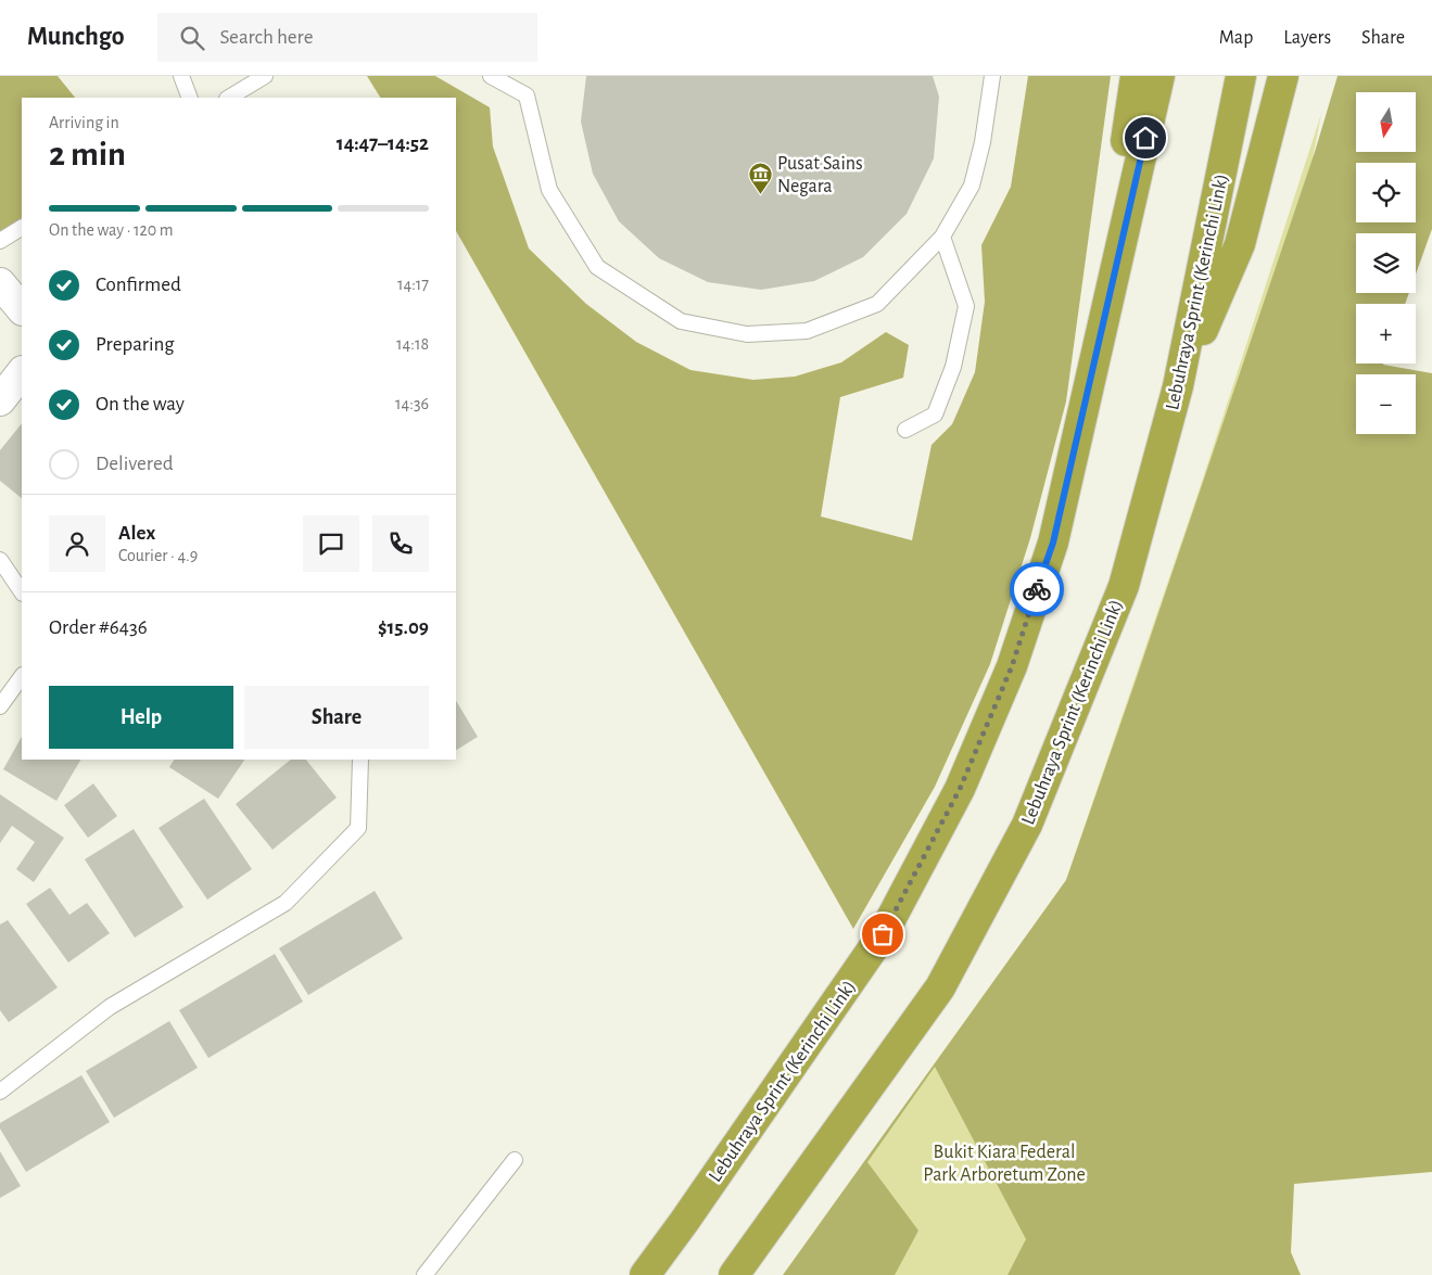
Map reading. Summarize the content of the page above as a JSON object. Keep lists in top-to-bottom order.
{
  "streets": {
    "highway": ["Lebuhraya Sprint (Kerinchi Link)"]
  },
  "parks": ["Bukit Kiara Federal Park Arboretum Zone"],
  "places": {
    "museum": ["Pusat Sains Negara"]
  },
  "north": "bottom",
  "page": {
    "header": "Munchgo",
    "search": "Search here",
    "nav": ["Map", "Layers", "Share"],
    "map_buttons": ["+", "−"],
    "heading": ["2 min", "Arriving in", "14:47–14:52"],
    "panel": [
      "Alex",
      "Courier · 4.9",
      "Order #6436",
      "$15.09"
    ],
    "bar": "On the way · 120 m",
    "list": [
      ["Confirmed", "14:17"],
      ["Preparing", "14:18"],
      ["On the way", "14:36"],
      "Delivered"
    ],
    "buttons": ["Help", "Share"]
  }
}
